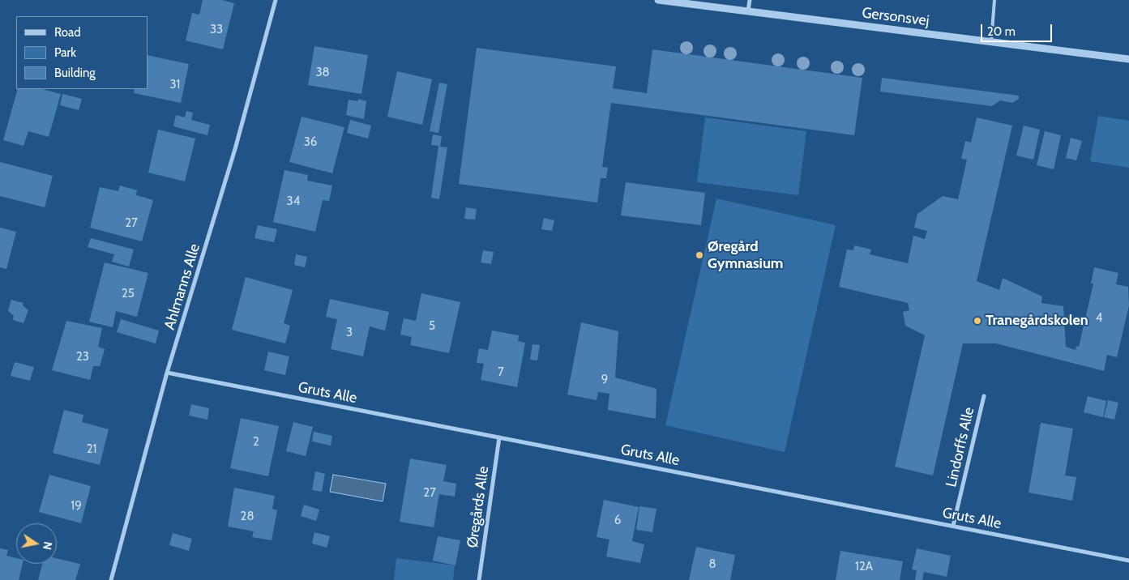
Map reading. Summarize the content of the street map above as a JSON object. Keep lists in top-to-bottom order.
{
  "streets": {
    "street": [
      "Gersonsvej",
      "Ahlmanns Alle",
      "Gruts Alle",
      "Lindorffs Alle",
      "Øregårds Alle"
    ]
  },
  "crossings": [
    ["Ahlmanns Alle", "Gruts Alle"],
    ["Gruts Alle", "Lindorffs Alle"],
    ["Gruts Alle", "Øregårds Alle"]
  ],
  "places": ["Øregård Gymnasium", "Tranegårdskolen"],
  "house_numbers": [
    "33",
    "38",
    "31",
    "36",
    "34",
    "27",
    "25",
    "4",
    "5",
    "3",
    "23",
    "7",
    "9",
    "2",
    "21",
    "27",
    "19",
    "28",
    "6",
    "8",
    "12A"
  ],
  "legend": ["Road", "Park", "Building"],
  "scale_bar": "20 m",
  "north": "right"
}
